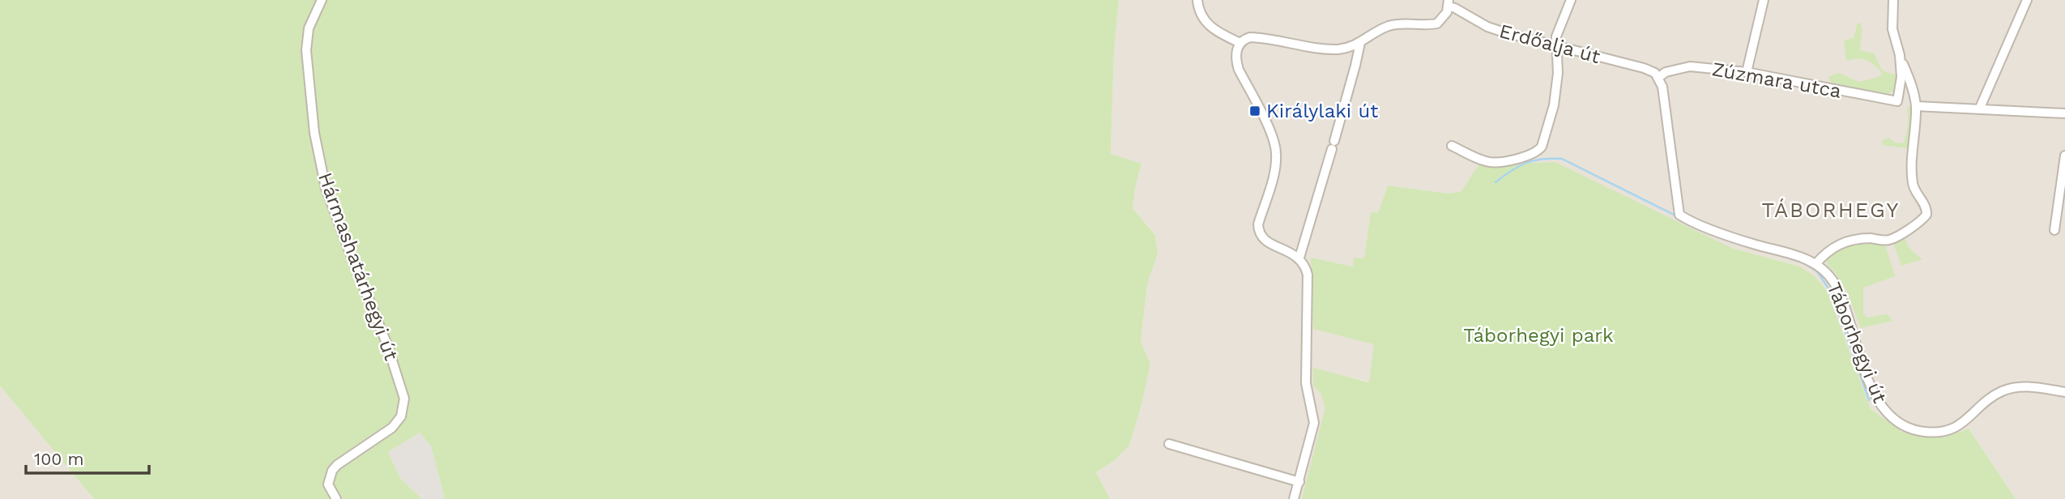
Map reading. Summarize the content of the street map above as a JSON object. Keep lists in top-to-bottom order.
{
  "streets": {
    "street": [
      "Erdőalja út",
      "Zúzmara utca",
      "Hármashatárhegyi út",
      "Táborhegyi út"
    ]
  },
  "crossings": [
    ["Erdőalja út", "Zúzmara utca"],
    ["Erdőalja út", "Táborhegyi út"],
    ["Zúzmara utca", "Táborhegyi út"]
  ],
  "districts": ["TÁBORHEGY"],
  "parks": ["Táborhegyi park"],
  "places": {
    "transit": ["Királylaki út"]
  },
  "scale_bar": "100 m"
}
